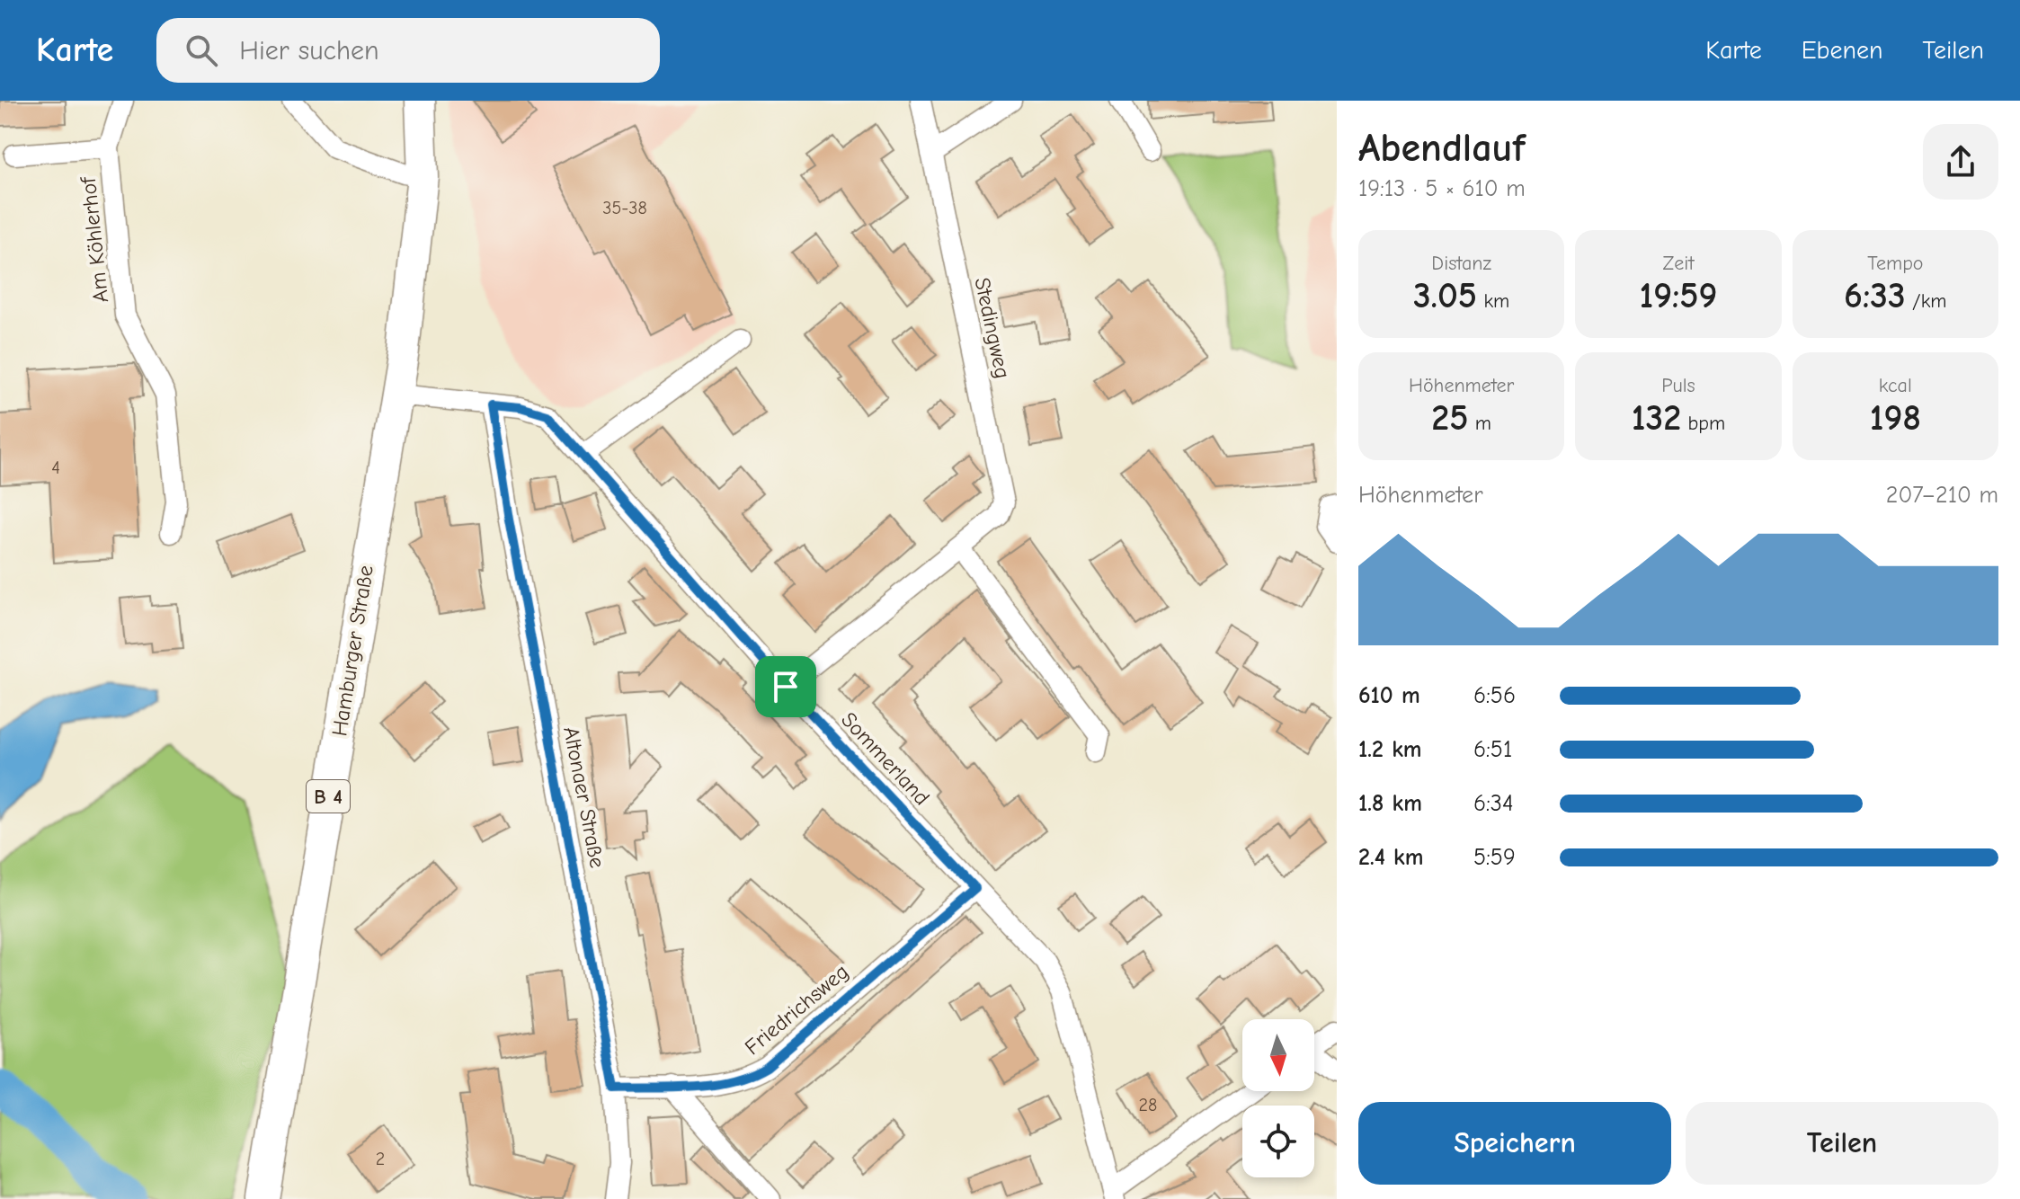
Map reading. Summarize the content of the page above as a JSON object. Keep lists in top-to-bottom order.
{
  "streets": {
    "main road": ["Hamburger Straße", "B 4"],
    "street": [
      "Am Köhlerhof",
      "Stedingweg",
      "Sommerland",
      "Altonaer Straße",
      "Friedrichsweg"
    ]
  },
  "crossings": [
    ["Stedingweg", "Sommerland"],
    ["Hamburger Straße", "Sommerland"],
    ["Sommerland", "Altonaer Straße"],
    ["Sommerland", "Friedrichsweg"],
    ["Altonaer Straße", "Friedrichsweg"]
  ],
  "house_numbers": [
    "35-38",
    "4",
    "28",
    "2"
  ],
  "north": "bottom",
  "page": {
    "header": "Karte",
    "search": "Hier suchen",
    "nav": ["Karte", "Ebenen", "Teilen"],
    "heading": ["Abendlauf", "19:13 · 5 × 610 m"],
    "stats": [
      ["Distanz", "3.05 km"],
      ["Zeit", "19:59"],
      ["Tempo", "6:33 /km"],
      ["Höhenmeter", "25 m"],
      ["Puls", "132 bpm"],
      ["kcal", "198"]
    ],
    "chart": ["Höhenmeter", "207–210 m"],
    "list": [
      {
        "name": "610 m",
        "note": "6:56"
      },
      {
        "name": "1.2 km",
        "note": "6:51"
      },
      {
        "name": "1.8 km",
        "note": "6:34"
      },
      {
        "name": "2.4 km",
        "note": "5:59"
      }
    ],
    "buttons": ["Speichern", "Teilen"]
  }
}
